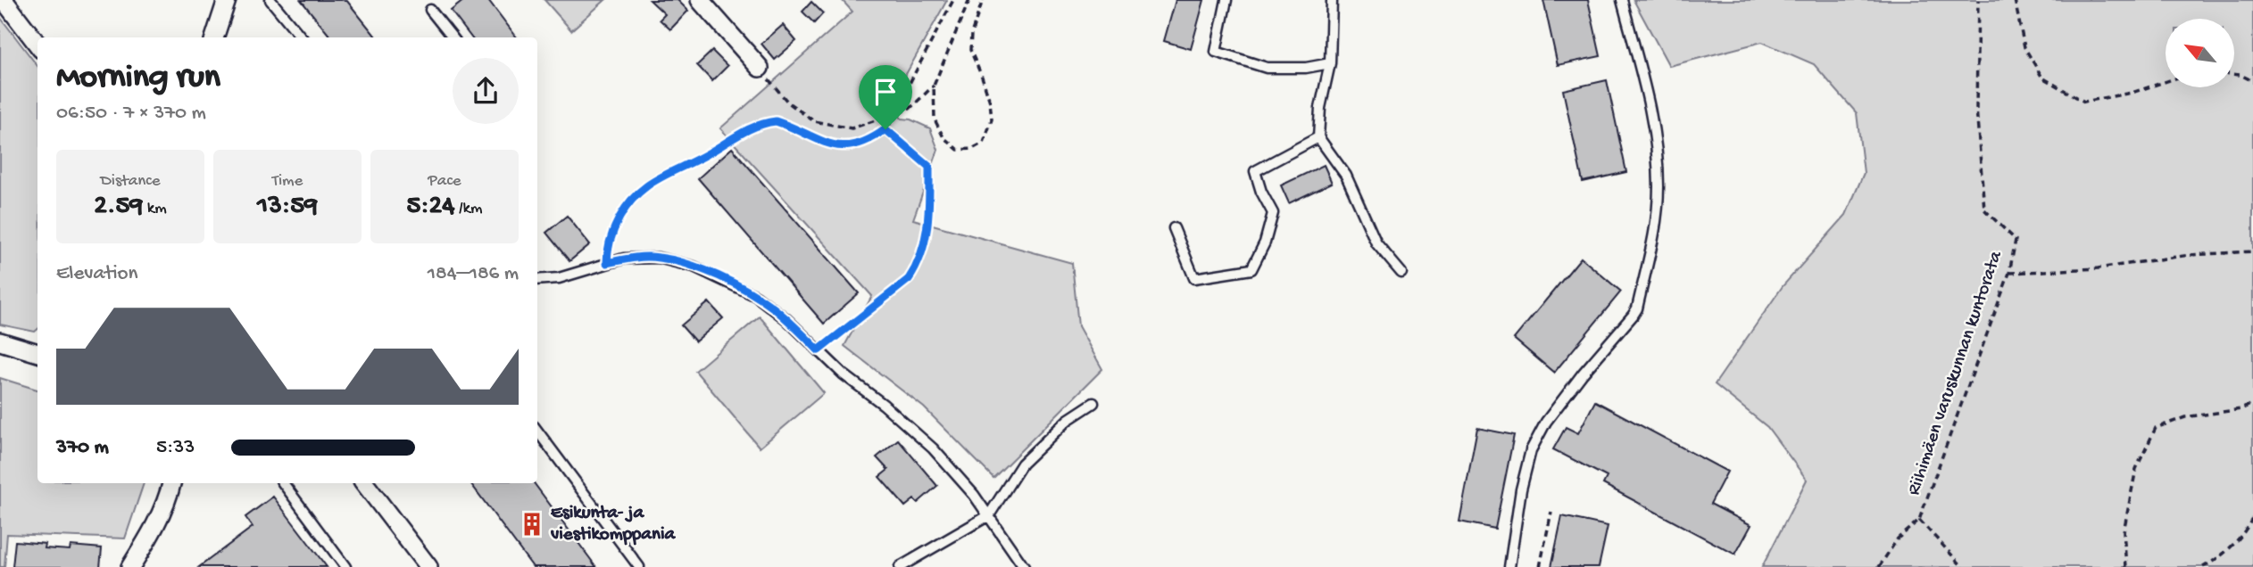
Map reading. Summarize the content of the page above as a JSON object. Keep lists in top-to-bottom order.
{
  "streets": {
    "path": ["Riihimäen varuskunnan kuntorata"]
  },
  "places": {
    "building": ["Esikunta- ja viestikomppania"]
  },
  "north": "top left",
  "page": {
    "heading": ["Morning run", "06:50 · 7 × 370 m"],
    "stats": [
      ["Distance", "2.59 km"],
      ["Time", "13:59"],
      ["Pace", "5:24 /km"]
    ],
    "chart": ["Elevation", "184–186 m"],
    "list": [
      {
        "name": "370 m",
        "note": "5:33"
      }
    ]
  }
}
